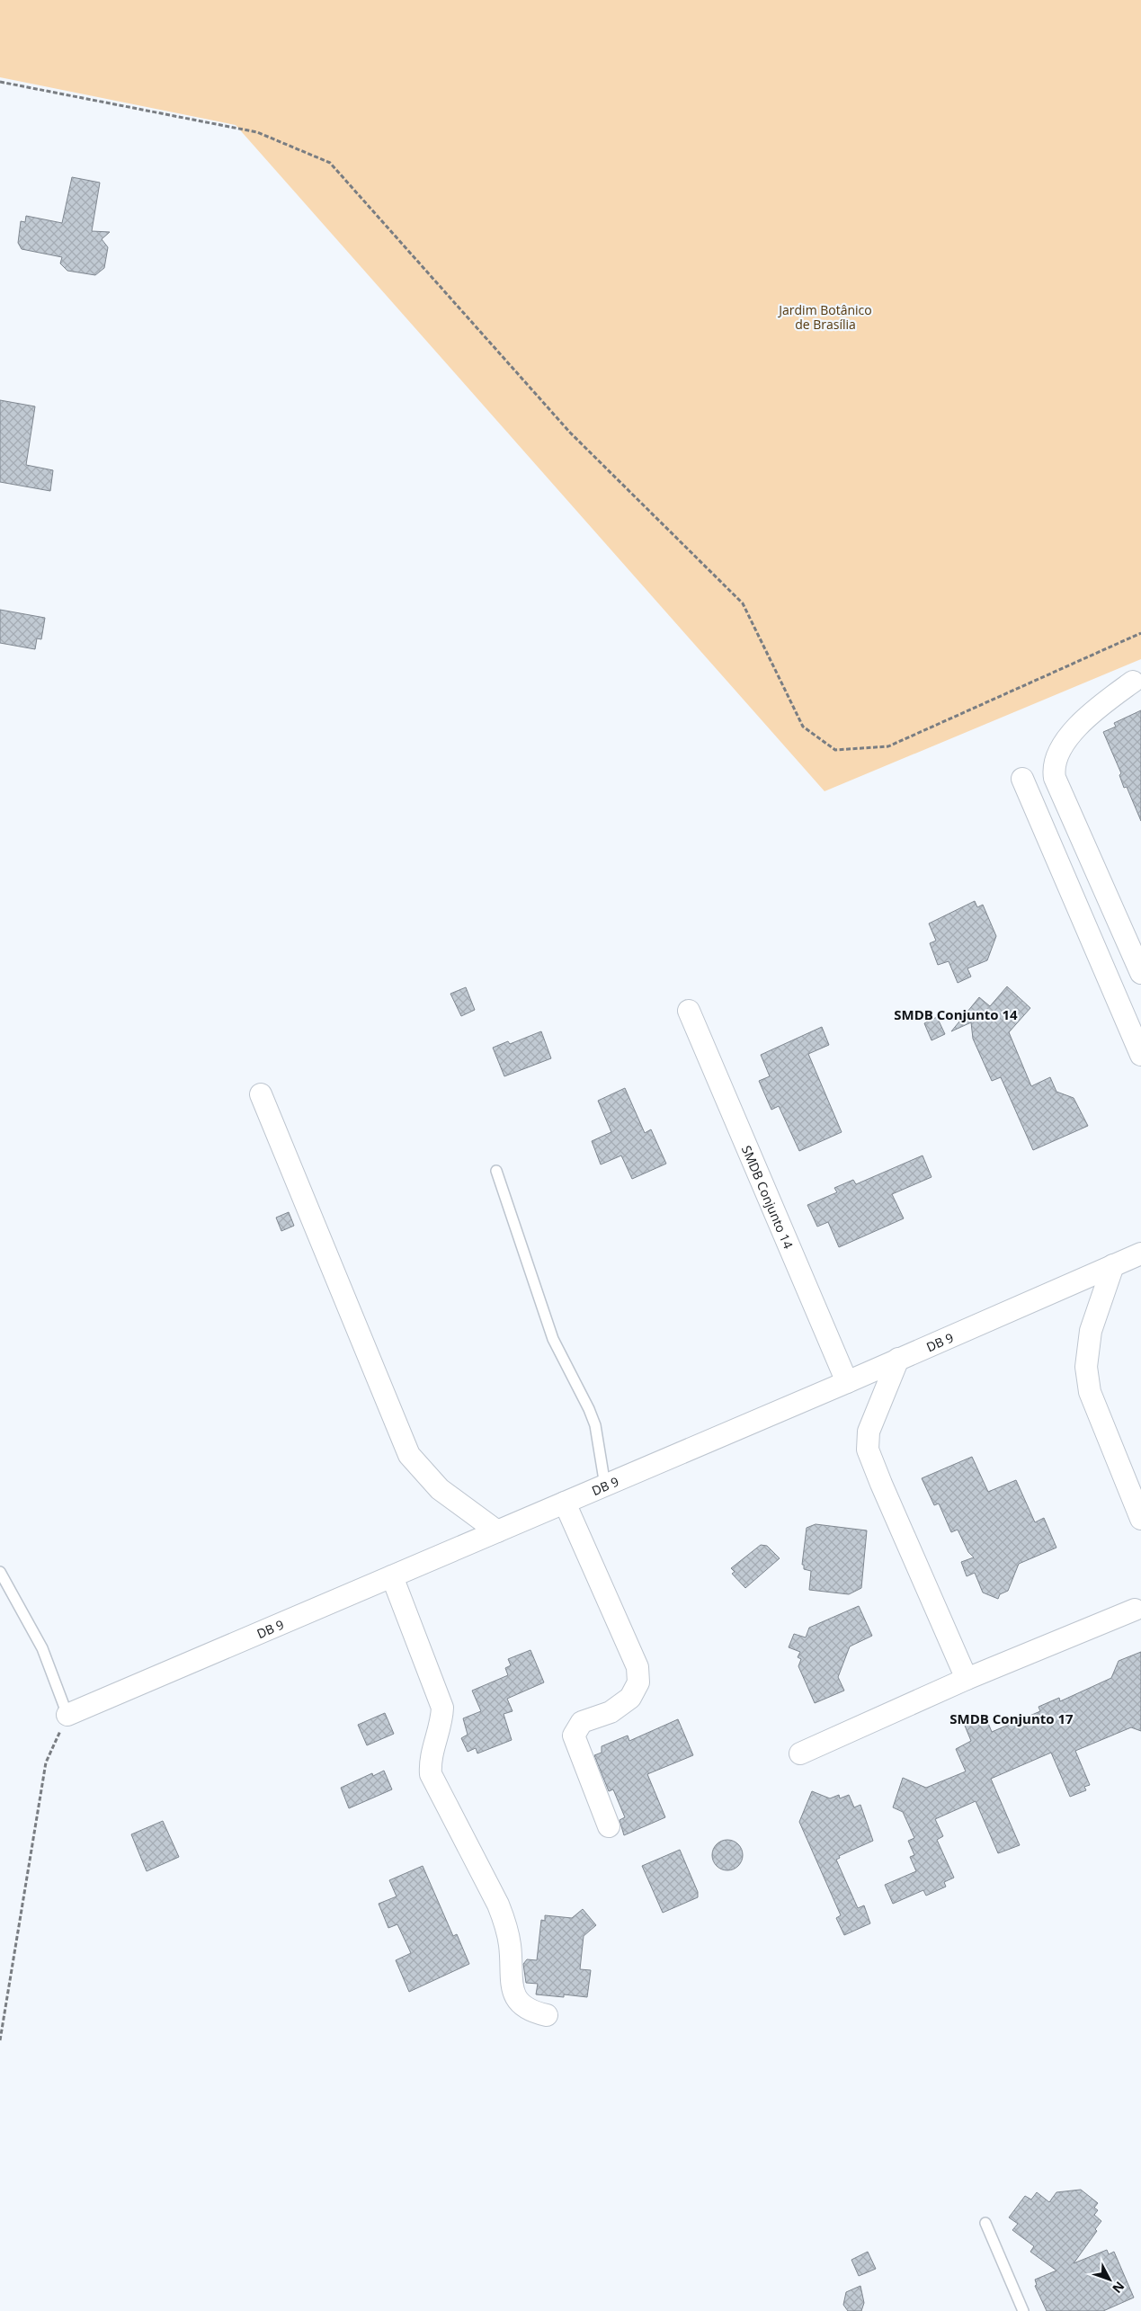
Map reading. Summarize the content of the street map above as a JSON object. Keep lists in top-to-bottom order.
{
  "streets": {
    "street": ["SMDB Conjunto 14", "DB 9"]
  },
  "crossings": [
    ["SMDB Conjunto 14", "DB 9"]
  ],
  "districts": ["SMDB Conjunto 14", "SMDB Conjunto 17"],
  "parks": ["Jardim Botânico de Brasília"],
  "north": "bottom right"
}
